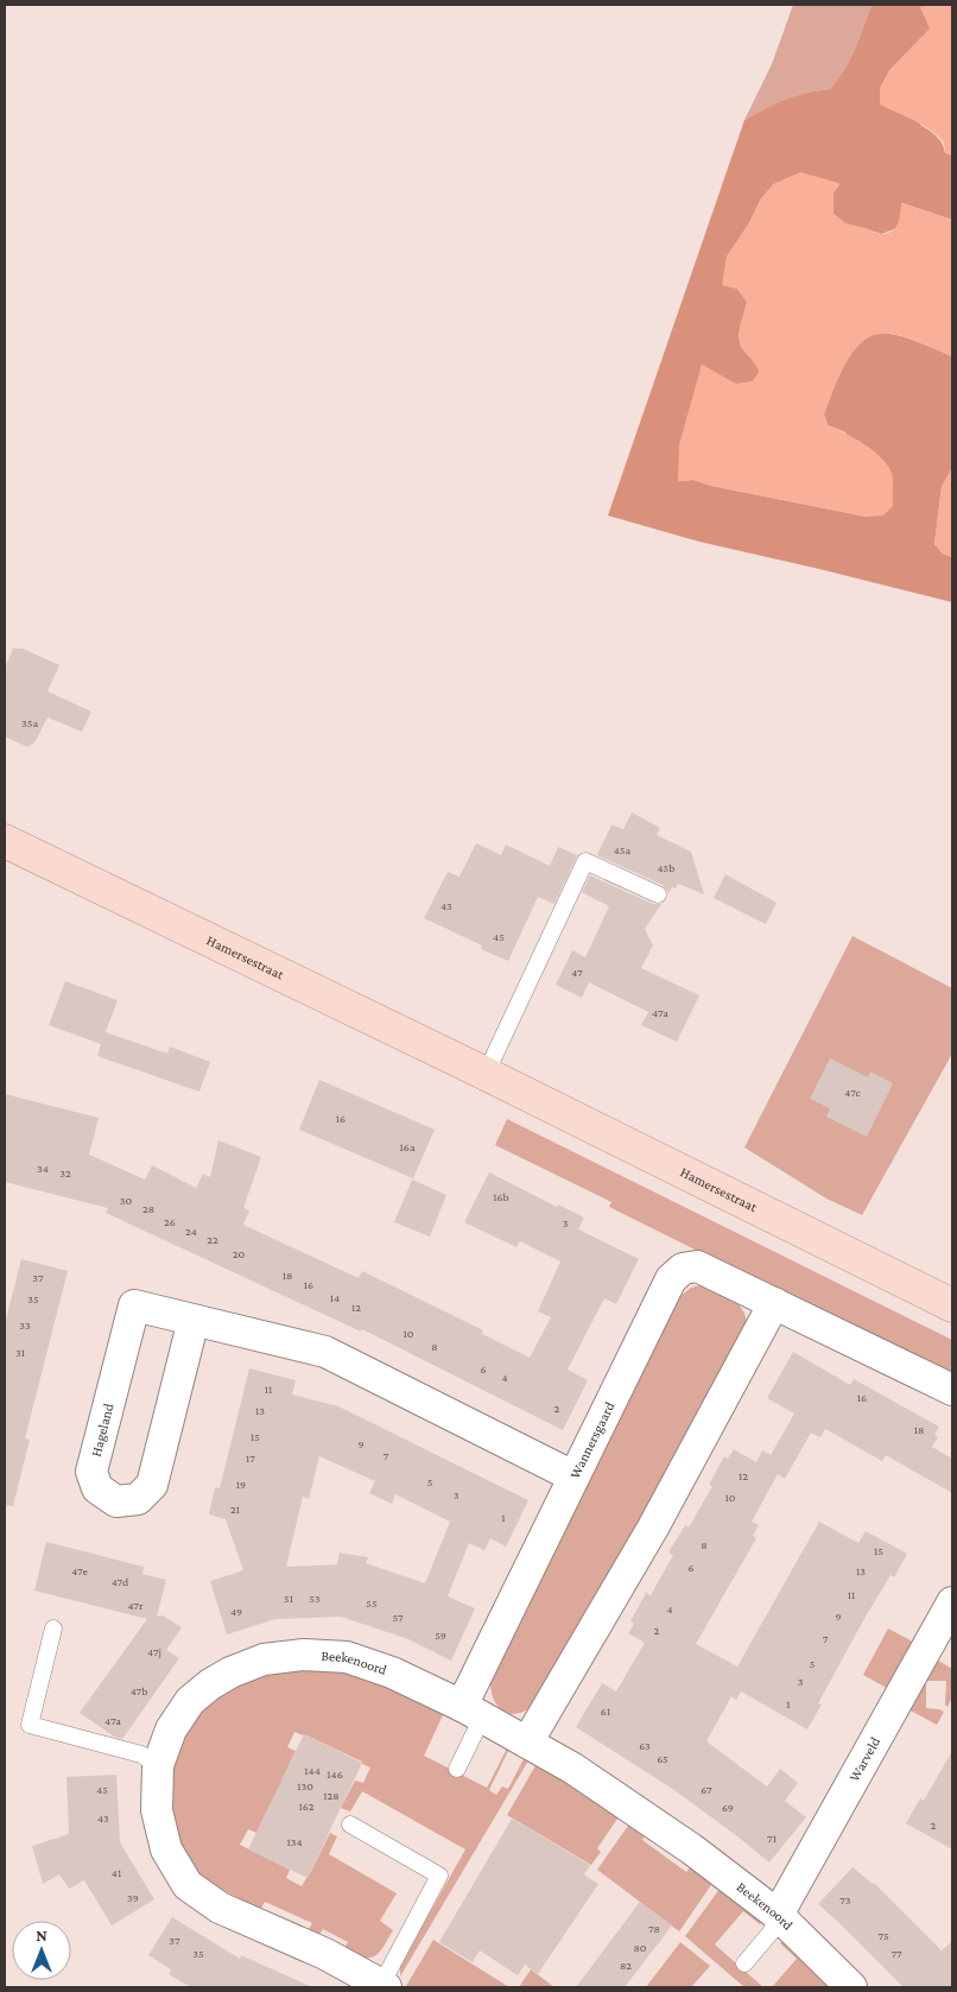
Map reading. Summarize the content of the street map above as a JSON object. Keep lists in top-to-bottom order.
{
  "streets": {
    "main road": ["Hamersestraat"],
    "street": [
      "Hageland",
      "Wannersgaard",
      "Beekenoord",
      "Warveld"
    ]
  },
  "crossings": [
    ["Hageland", "Wannersgaard"],
    ["Wannersgaard", "Beekenoord"],
    ["Beekenoord", "Warveld"]
  ],
  "house_numbers": [
    "35a",
    "45a",
    "45b",
    "43",
    "45",
    "47",
    "47a",
    "47c",
    "16",
    "16a",
    "34",
    "32",
    "16b",
    "30",
    "28",
    "26",
    "3",
    "24",
    "22",
    "20",
    "18",
    "37",
    "16",
    "14",
    "35",
    "12",
    "33",
    "10",
    "8",
    "31",
    "6",
    "4",
    "11",
    "16",
    "2",
    "13",
    "18",
    "15",
    "9",
    "7",
    "17",
    "12",
    "5",
    "19",
    "3",
    "10",
    "21",
    "1",
    "8",
    "15",
    "6",
    "47e",
    "13",
    "47d",
    "11",
    "51",
    "53",
    "55",
    "47r",
    "4",
    "49",
    "9",
    "57",
    "2",
    "59",
    "7",
    "47j",
    "5",
    "3",
    "47b",
    "1",
    "61",
    "47a",
    "63",
    "65",
    "144",
    "146",
    "130",
    "45",
    "67",
    "128",
    "162",
    "69",
    "43",
    "2",
    "71",
    "134",
    "41",
    "39",
    "73",
    "78",
    "75",
    "37",
    "80",
    "35",
    "77",
    "82"
  ],
  "north": "top"
}
